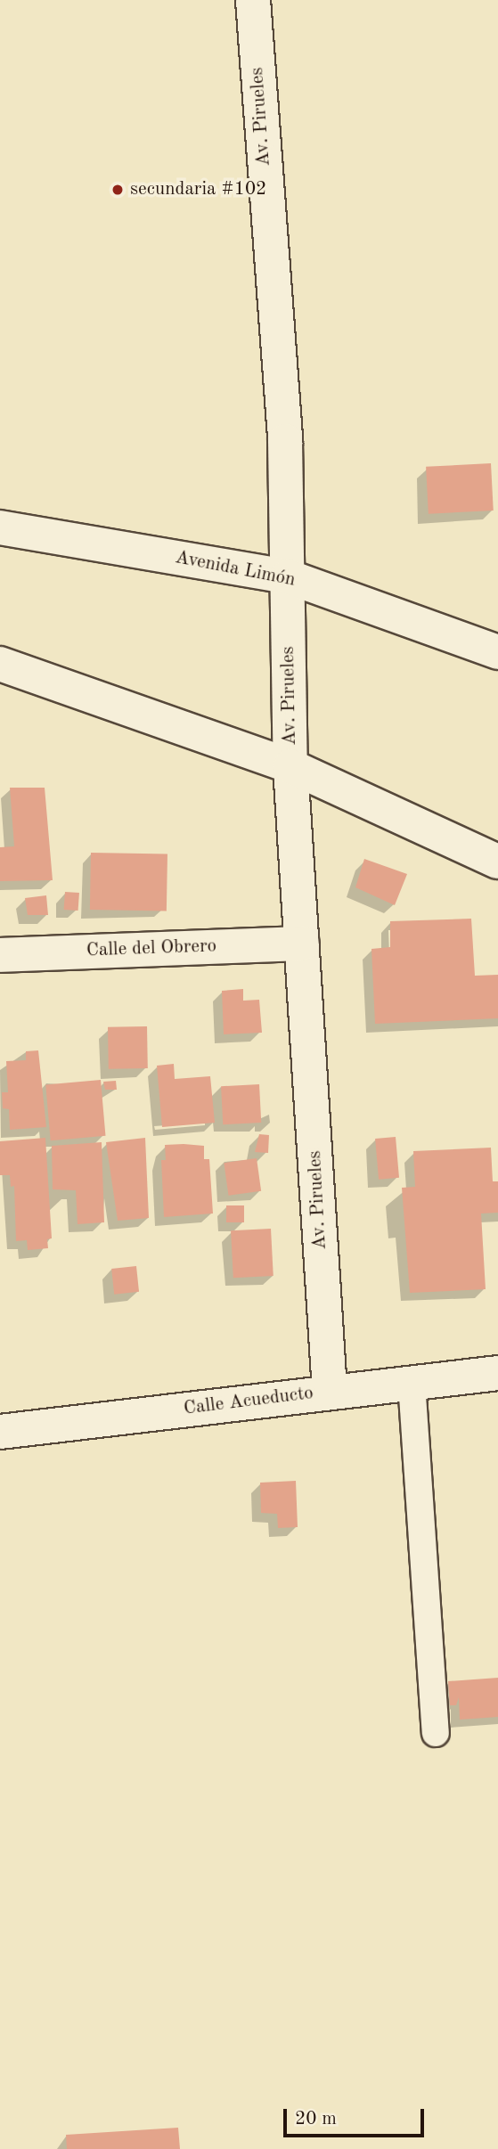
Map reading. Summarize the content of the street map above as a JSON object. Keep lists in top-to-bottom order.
{
  "streets": {
    "street": [
      "Av. Pirueles",
      "Avenida Limón",
      "Calle del Obrero",
      "Calle Acueducto"
    ]
  },
  "crossings": [
    ["Av. Pirueles", "Avenida Limón"],
    ["Av. Pirueles", "Calle del Obrero"],
    ["Av. Pirueles", "Calle Acueducto"]
  ],
  "places": ["secundaria #102"],
  "scale_bar": "20 m"
}
